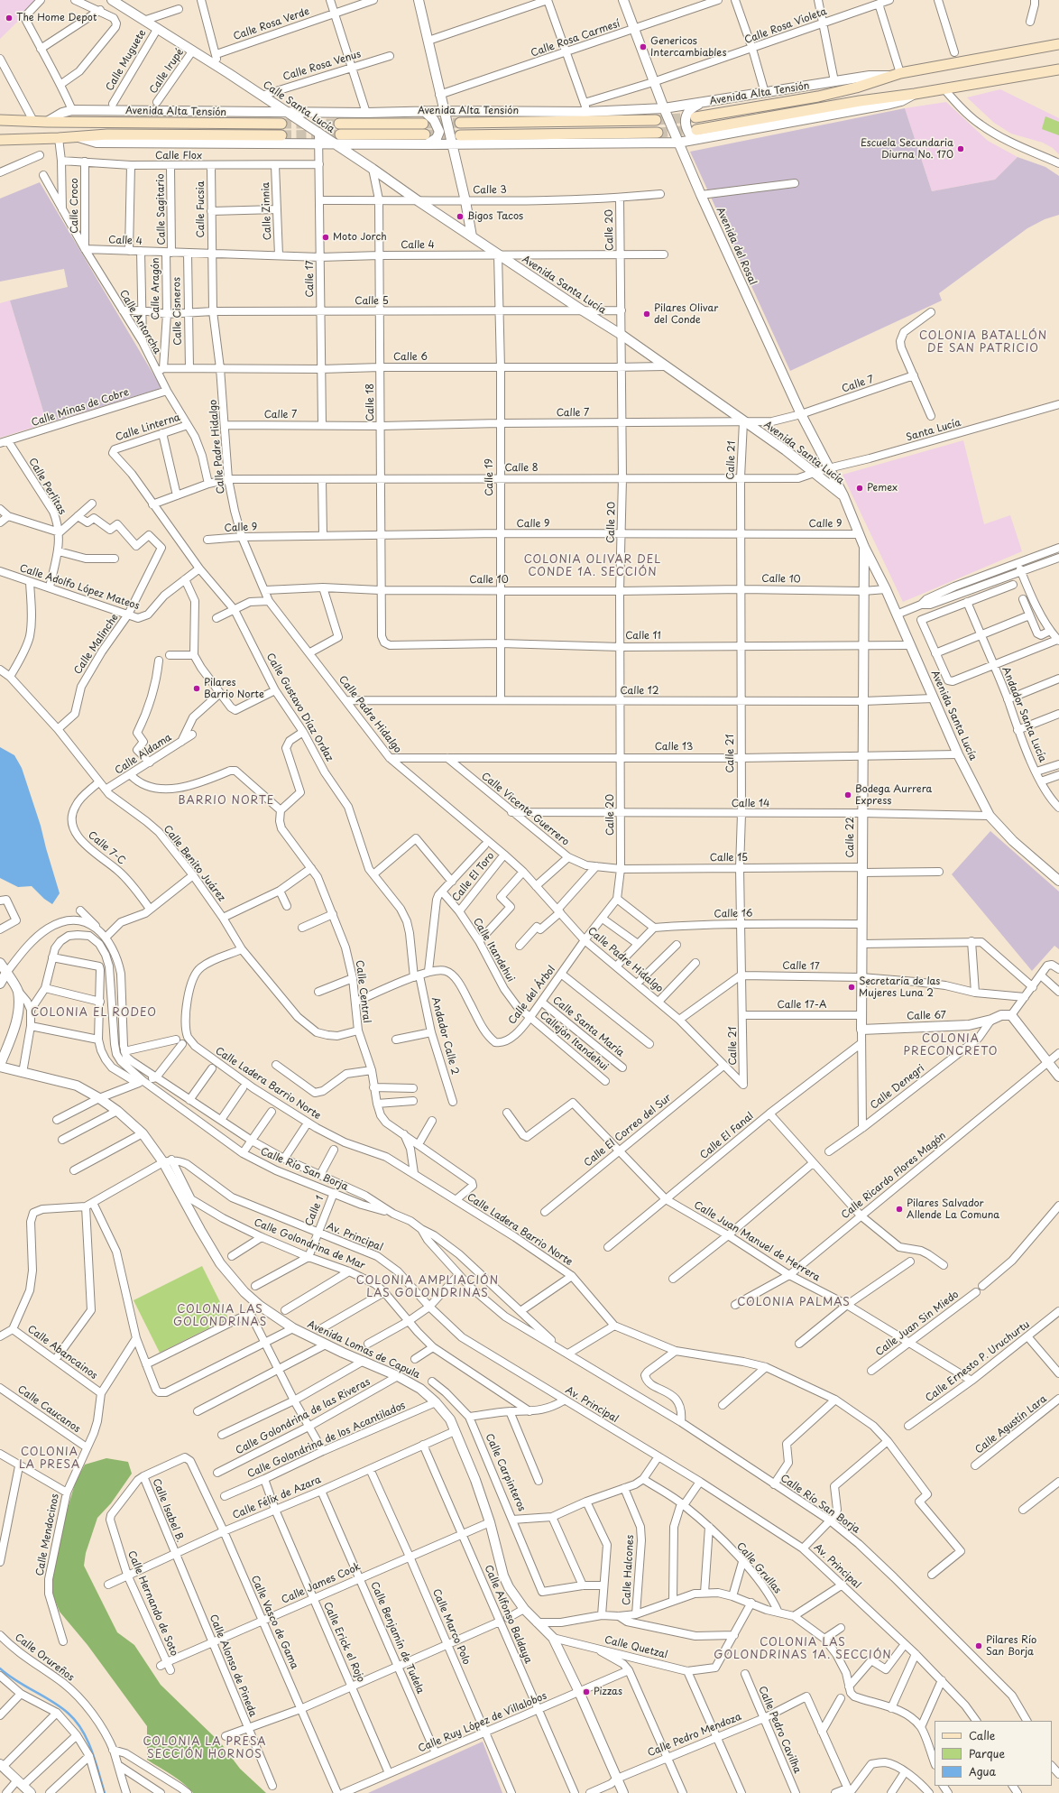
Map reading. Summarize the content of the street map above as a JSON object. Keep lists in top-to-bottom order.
{
  "streets": {
    "main road": ["Avenida Alta Tensión"],
    "street": [
      "Calle Rosa Verde",
      "Calle Rosa Violeta",
      "Calle Rosa Carmesí",
      "Calle Muguete",
      "Calle Rosa Venus",
      "Calle Irupé",
      "Calle Santa Lucía",
      "Calle Flox",
      "Calle 3",
      "Calle Croco",
      "Calle Sagitario",
      "Calle Fucsia",
      "Calle Zinnia",
      "Calle 20",
      "Calle 4",
      "Avenida del Rosal",
      "Calle 17",
      "Avenida Santa Lucía",
      "Calle Aragón",
      "Calle 5",
      "Calle Cisneros",
      "Calle Antorcha",
      "Calle 6",
      "Calle 7",
      "Calle 18",
      "Calle Minas de Cobre",
      "Calle Linterna",
      "Santa Lucía",
      "Calle Padre Hidalgo",
      "Calle 21",
      "Calle 8",
      "Calle 19",
      "Calle Perlitas",
      "Calle 9",
      "Calle 10",
      "Calle Adolfo López Mateos",
      "Calle 11",
      "Calle Malinche",
      "Calle 12",
      "Calle Gustavo Díaz Ordaz",
      "Andador Santa Lucía",
      "Calle 13",
      "Calle Aldama",
      "Calle 14",
      "Calle Vicente Guerrero",
      "Calle 22",
      "Calle 7-C",
      "Calle 15",
      "Calle Benito Juárez",
      "Calle El Toro",
      "Calle 16",
      "Calle Itandehui",
      "Calle Central",
      "Calle del Árbol",
      "Calle 17-A",
      "Calle 67",
      "Calle Santa María",
      "Andador Calle 2",
      "Callejón Itandehui",
      "Calle Ladera Barrio Norte",
      "Calle Denegri",
      "Calle El Correo del Sur",
      "Calle El Fanal",
      "Calle Río San Borja",
      "Calle Ricardo Flores Magón",
      "Calle 1",
      "Av. Principal",
      "Calle Juan Manuel de Herrera",
      "Calle Golondrina de Mar",
      "Calle Juan Sin Miedo",
      "Avenida Lomas de Capula",
      "Calle Abancainos",
      "Calle Ernesto P. Uruchurtu",
      "Calle Caucanos",
      "Calle Golondrina de las Riveras",
      "Calle Agustín Lara",
      "Calle Golondrina de los Acantilados",
      "Calle Carpinteros",
      "Calle Félix de Azara",
      "Calle Isabel B.",
      "Calle Mendocinos",
      "Calle Grullas",
      "Calle Halcones",
      "Calle James Cook",
      "Calle Hernando de Soto",
      "Calle Alfonso Baldaya",
      "Calle Vasco de Gama",
      "Calle Marco Polo",
      "Calle Benjamín de Tudela",
      "Calle Erick el Rojo",
      "Calle Quetzal",
      "Calle Orureños",
      "Calle Alonso de Pineda",
      "Calle Ruy López de Villalobos",
      "Calle Pedro Cavilha",
      "Calle Pedro Mendoza"
    ]
  },
  "crossings": [
    ["Calle Rosa Violeta", "Avenida Alta Tensión"],
    ["Calle Rosa Violeta", "Avenida del Rosal"],
    ["Calle Rosa Carmesí", "Avenida del Rosal"],
    ["Calle Muguete", "Calle Santa Lucía"],
    ["Calle Rosa Venus", "Calle Santa Lucía"],
    ["Calle Irupé", "Calle Santa Lucía"],
    ["Avenida Alta Tensión", "Calle Santa Lucía"],
    ["Avenida Alta Tensión", "Avenida del Rosal"],
    ["Calle Santa Lucía", "Calle 3"],
    ["Calle Santa Lucía", "Calle 17"],
    ["Calle Santa Lucía", "Avenida Santa Lucía"],
    ["Calle Santa Lucía", "Calle 18"],
    ["Calle Flox", "Calle Croco"],
    ["Calle Flox", "Calle Sagitario"],
    ["Calle Flox", "Calle Fucsia"],
    ["Calle Flox", "Calle Zinnia"],
    ["Calle Flox", "Calle 17"],
    ["Calle 3", "Calle 20"],
    ["Calle 3", "Calle 17"],
    ["Calle 3", "Calle 18"],
    ["Calle Croco", "Calle 4"],
    ["Calle Croco", "Calle Antorcha"],
    ["Calle Sagitario", "Calle 4"],
    ["Calle Sagitario", "Calle Aragón"],
    ["Calle Fucsia", "Calle 4"],
    ["Calle Fucsia", "Calle Padre Hidalgo"],
    ["Calle Zinnia", "Calle 4"],
    ["Calle 20", "Calle 4"],
    ["Calle 20", "Avenida Santa Lucía"],
    ["Calle 20", "Calle 5"],
    ["Calle 20", "Calle 6"],
    ["Calle 20", "Calle 7"],
    ["Calle 20", "Calle 8"],
    ["Calle 20", "Calle 9"],
    ["Calle 20", "Calle 10"],
    ["Calle 20", "Calle 11"],
    ["Calle 20", "Calle 12"],
    ["Calle 20", "Calle 13"],
    ["Calle 20", "Calle 14"],
    ["Calle 20", "Calle 15"],
    ["Calle 20", "Calle del Árbol"],
    ["Calle 4", "Calle 17"],
    ["Calle 4", "Avenida Santa Lucía"],
    ["Calle 4", "Calle Aragón"],
    ["Calle 4", "Calle Cisneros"],
    ["Calle 4", "Calle Antorcha"],
    ["Calle 4", "Calle 18"],
    ["Calle 4", "Calle Padre Hidalgo"],
    ["Calle 4", "Calle 19"],
    ["Avenida del Rosal", "Avenida Santa Lucía"],
    ["Avenida del Rosal", "Calle 7"],
    ["Avenida del Rosal", "Santa Lucía"],
    ["Calle 17", "Calle 5"],
    ["Calle 17", "Calle 6"],
    ["Calle 17", "Calle 7"],
    ["Calle 17", "Calle 21"],
    ["Calle 17", "Calle 22"],
    ["Avenida Santa Lucía", "Calle 5"],
    ["Avenida Santa Lucía", "Calle 6"],
    ["Avenida Santa Lucía", "Calle 7"],
    ["Avenida Santa Lucía", "Santa Lucía"],
    ["Avenida Santa Lucía", "Calle 21"],
    ["Avenida Santa Lucía", "Calle 8"],
    ["Avenida Santa Lucía", "Calle 19"],
    ["Avenida Santa Lucía", "Calle 9"],
    ["Avenida Santa Lucía", "Calle 10"],
    ["Avenida Santa Lucía", "Calle 11"],
    ["Avenida Santa Lucía", "Calle 12"],
    ["Avenida Santa Lucía", "Calle 13"],
    ["Avenida Santa Lucía", "Calle 14"],
    ["Avenida Santa Lucía", "Calle 22"],
    ["Calle Aragón", "Calle 5"],
    ["Calle Aragón", "Calle Antorcha"],
    ["Calle Aragón", "Calle 6"],
    ["Calle 5", "Calle Cisneros"],
    ["Calle 5", "Calle Antorcha"],
    ["Calle 5", "Calle 18"],
    ["Calle 5", "Calle Padre Hidalgo"],
    ["Calle 5", "Calle 19"],
    ["Calle Cisneros", "Calle 6"],
    ["Calle Antorcha", "Calle 6"],
    ["Calle Antorcha", "Calle Minas de Cobre"],
    ["Calle Antorcha", "Calle Linterna"],
    ["Calle Antorcha", "Calle 8"],
    ["Calle 6", "Calle 18"],
    ["Calle 6", "Calle Padre Hidalgo"],
    ["Calle 6", "Calle 19"],
    ["Calle 7", "Calle 18"],
    ["Calle 7", "Calle Padre Hidalgo"],
    ["Calle 7", "Calle 21"],
    ["Calle 7", "Calle 19"],
    ["Calle 18", "Calle 8"],
    ["Calle 18", "Calle 9"],
    ["Calle 18", "Calle 10"],
    ["Calle 18", "Calle 11"],
    ["Calle Minas de Cobre", "Calle Perlitas"],
    ["Calle Linterna", "Calle Gustavo Díaz Ordaz"],
    ["Santa Lucía", "Calle 8"],
    ["Calle Padre Hidalgo", "Calle 21"],
    ["Calle Padre Hidalgo", "Calle 8"],
    ["Calle Padre Hidalgo", "Calle 9"],
    ["Calle Padre Hidalgo", "Calle 10"],
    ["Calle Padre Hidalgo", "Calle 12"],
    ["Calle Padre Hidalgo", "Calle 13"],
    ["Calle Padre Hidalgo", "Calle El Toro"],
    ["Calle Padre Hidalgo", "Calle del Árbol"],
    ["Calle Padre Hidalgo", "Calle El Correo del Sur"],
    ["Calle 21", "Calle 8"],
    ["Calle 21", "Calle 9"],
    ["Calle 21", "Calle 10"],
    ["Calle 21", "Calle 11"],
    ["Calle 21", "Calle 12"],
    ["Calle 21", "Calle 13"],
    ["Calle 21", "Calle 14"],
    ["Calle 21", "Calle 15"],
    ["Calle 21", "Calle 16"],
    ["Calle 21", "Calle 17-A"],
    ["Calle 8", "Calle 19"],
    ["Calle 8", "Calle Gustavo Díaz Ordaz"],
    ["Calle 19", "Calle 9"],
    ["Calle 19", "Calle 10"],
    ["Calle 19", "Calle 11"],
    ["Calle 19", "Calle 12"],
    ["Calle Perlitas", "Calle Adolfo López Mateos"],
    ["Calle 10", "Calle 22"],
    ["Calle Adolfo López Mateos", "Calle Malinche"],
    ["Calle Adolfo López Mateos", "Calle Gustavo Díaz Ordaz"],
    ["Calle 11", "Calle 22"],
    ["Calle Malinche", "Calle Benito Juárez"],
    ["Calle 12", "Calle 22"],
    ["Calle Gustavo Díaz Ordaz", "Calle del Árbol"],
    ["Calle Gustavo Díaz Ordaz", "Andador Calle 2"],
    ["Calle 13", "Calle Vicente Guerrero"],
    ["Calle 13", "Calle 22"],
    ["Calle Aldama", "Calle Benito Juárez"],
    ["Calle 14", "Calle Vicente Guerrero"],
    ["Calle 14", "Calle 22"],
    ["Calle Vicente Guerrero", "Calle 15"],
    ["Calle 22", "Calle 15"],
    ["Calle 22", "Calle 16"],
    ["Calle 22", "Calle 17-A"],
    ["Calle 22", "Calle 67"],
    ["Calle 22", "Calle Denegri"],
    ["Calle 22", "Calle El Fanal"],
    ["Calle 7-C", "Calle Benito Juárez"],
    ["Calle Benito Juárez", "Calle Central"],
    ["Calle Benito Juárez", "Calle Ladera Barrio Norte"],
    ["Calle El Toro", "Calle Itandehui"],
    ["Calle Itandehui", "Calle del Árbol"],
    ["Calle Itandehui", "Callejón Itandehui"],
    ["Calle Central", "Calle del Árbol"],
    ["Calle Central", "Calle Ladera Barrio Norte"],
    ["Calle del Árbol", "Calle Santa María"],
    ["Calle del Árbol", "Andador Calle 2"],
    ["Calle del Árbol", "Callejón Itandehui"],
    ["Calle 67", "Calle Denegri"],
    ["Calle El Correo del Sur", "Calle Juan Manuel de Herrera"],
    ["Calle El Fanal", "Calle Juan Manuel de Herrera"],
    ["Calle Río San Borja", "Calle 1"],
    ["Calle Ricardo Flores Magón", "Calle Juan Manuel de Herrera"],
    ["Calle 1", "Av. Principal"],
    ["Calle 1", "Calle Golondrina de Mar"],
    ["Av. Principal", "Calle Golondrina de Mar"],
    ["Av. Principal", "Avenida Lomas de Capula"],
    ["Calle Juan Manuel de Herrera", "Calle Juan Sin Miedo"],
    ["Calle Juan Manuel de Herrera", "Calle Ernesto P. Uruchurtu"],
    ["Calle Golondrina de Mar", "Avenida Lomas de Capula"],
    ["Avenida Lomas de Capula", "Calle Golondrina de las Riveras"],
    ["Avenida Lomas de Capula", "Calle Golondrina de los Acantilados"],
    ["Avenida Lomas de Capula", "Calle Félix de Azara"],
    ["Avenida Lomas de Capula", "Calle James Cook"],
    ["Avenida Lomas de Capula", "Calle Quetzal"],
    ["Avenida Lomas de Capula", "Calle Ruy López de Villalobos"],
    ["Avenida Lomas de Capula", "Calle Pedro Mendoza"],
    ["Calle Abancainos", "Calle Mendocinos"],
    ["Calle Caucanos", "Calle Mendocinos"],
    ["Calle Golondrina de los Acantilados", "Calle Erick el Rojo"],
    ["Calle Carpinteros", "Calle Grullas"],
    ["Calle Carpinteros", "Calle Halcones"],
    ["Calle Félix de Azara", "Calle Isabel B."],
    ["Calle Félix de Azara", "Calle Hernando de Soto"],
    ["Calle Félix de Azara", "Calle Alfonso Baldaya"],
    ["Calle Félix de Azara", "Calle Vasco de Gama"],
    ["Calle Félix de Azara", "Calle Marco Polo"],
    ["Calle Félix de Azara", "Calle Benjamín de Tudela"],
    ["Calle Félix de Azara", "Calle Erick el Rojo"],
    ["Calle Félix de Azara", "Calle Alonso de Pineda"],
    ["Calle Isabel B.", "Calle Hernando de Soto"],
    ["Calle Isabel B.", "Calle Vasco de Gama"],
    ["Calle Isabel B.", "Calle Alonso de Pineda"],
    ["Calle James Cook", "Calle Hernando de Soto"],
    ["Calle James Cook", "Calle Alfonso Baldaya"],
    ["Calle James Cook", "Calle Vasco de Gama"],
    ["Calle James Cook", "Calle Marco Polo"],
    ["Calle James Cook", "Calle Benjamín de Tudela"],
    ["Calle James Cook", "Calle Erick el Rojo"],
    ["Calle James Cook", "Calle Alonso de Pineda"],
    ["Calle Hernando de Soto", "Calle Vasco de Gama"],
    ["Calle Alfonso Baldaya", "Calle Ruy López de Villalobos"],
    ["Calle Marco Polo", "Calle Ruy López de Villalobos"],
    ["Calle Benjamín de Tudela", "Calle Ruy López de Villalobos"],
    ["Calle Erick el Rojo", "Calle Ruy López de Villalobos"],
    ["Calle Pedro Cavilha", "Calle Pedro Mendoza"]
  ],
  "districts": [
    "COLONIA BATALLÓN DE SAN PATRICIO",
    "COLONIA OLIVAR DEL CONDE 1A. SECCIÓN",
    "BARRIO NORTE",
    "COLONIA EL RODEO",
    "COLONIA PRECONCRETO",
    "COLONIA AMPLIACIÓN LAS GOLONDRINAS",
    "COLONIA PALMAS",
    "COLONIA LAS GOLONDRINAS",
    "COLONIA LA PRESA",
    "COLONIA LAS GOLONDRINAS 1A. SECCIÓN",
    "COLONIA LA PRESA SECCIÓN HORNOS"
  ],
  "places": [
    "The Home Depot",
    "Genericos Intercambiables",
    "Escuela Secundaria Diurna No. 170",
    "Bigos Tacos",
    "Moto Jorch",
    "Pilares Olivar del Conde",
    "Pemex",
    "Pilares Barrio Norte",
    "Bodega Aurrera Express",
    "Secretaría de las Mujeres Luna 2",
    "Pilares Salvador Allende La Comuna",
    "Pilares Río San Borja",
    "Pizzas"
  ],
  "legend": ["Calle", "Parque", "Agua"]
}
